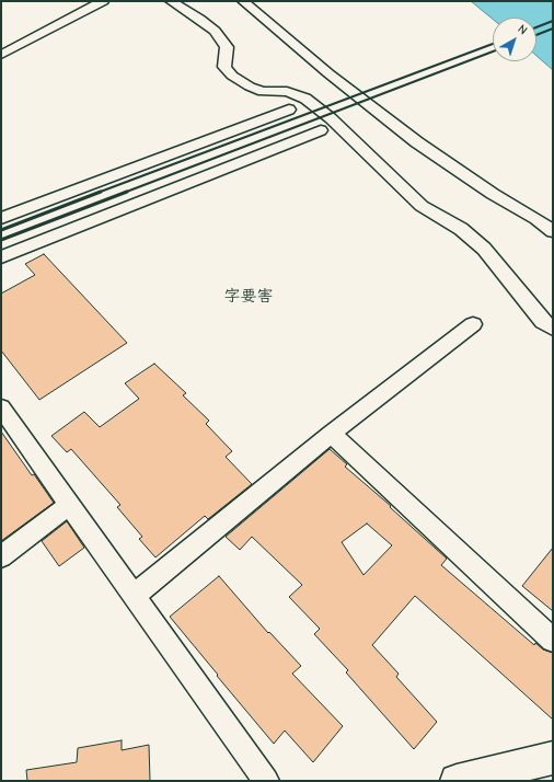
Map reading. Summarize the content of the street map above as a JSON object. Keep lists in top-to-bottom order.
{
  "districts": ["字要害"],
  "north": "top right"
}
